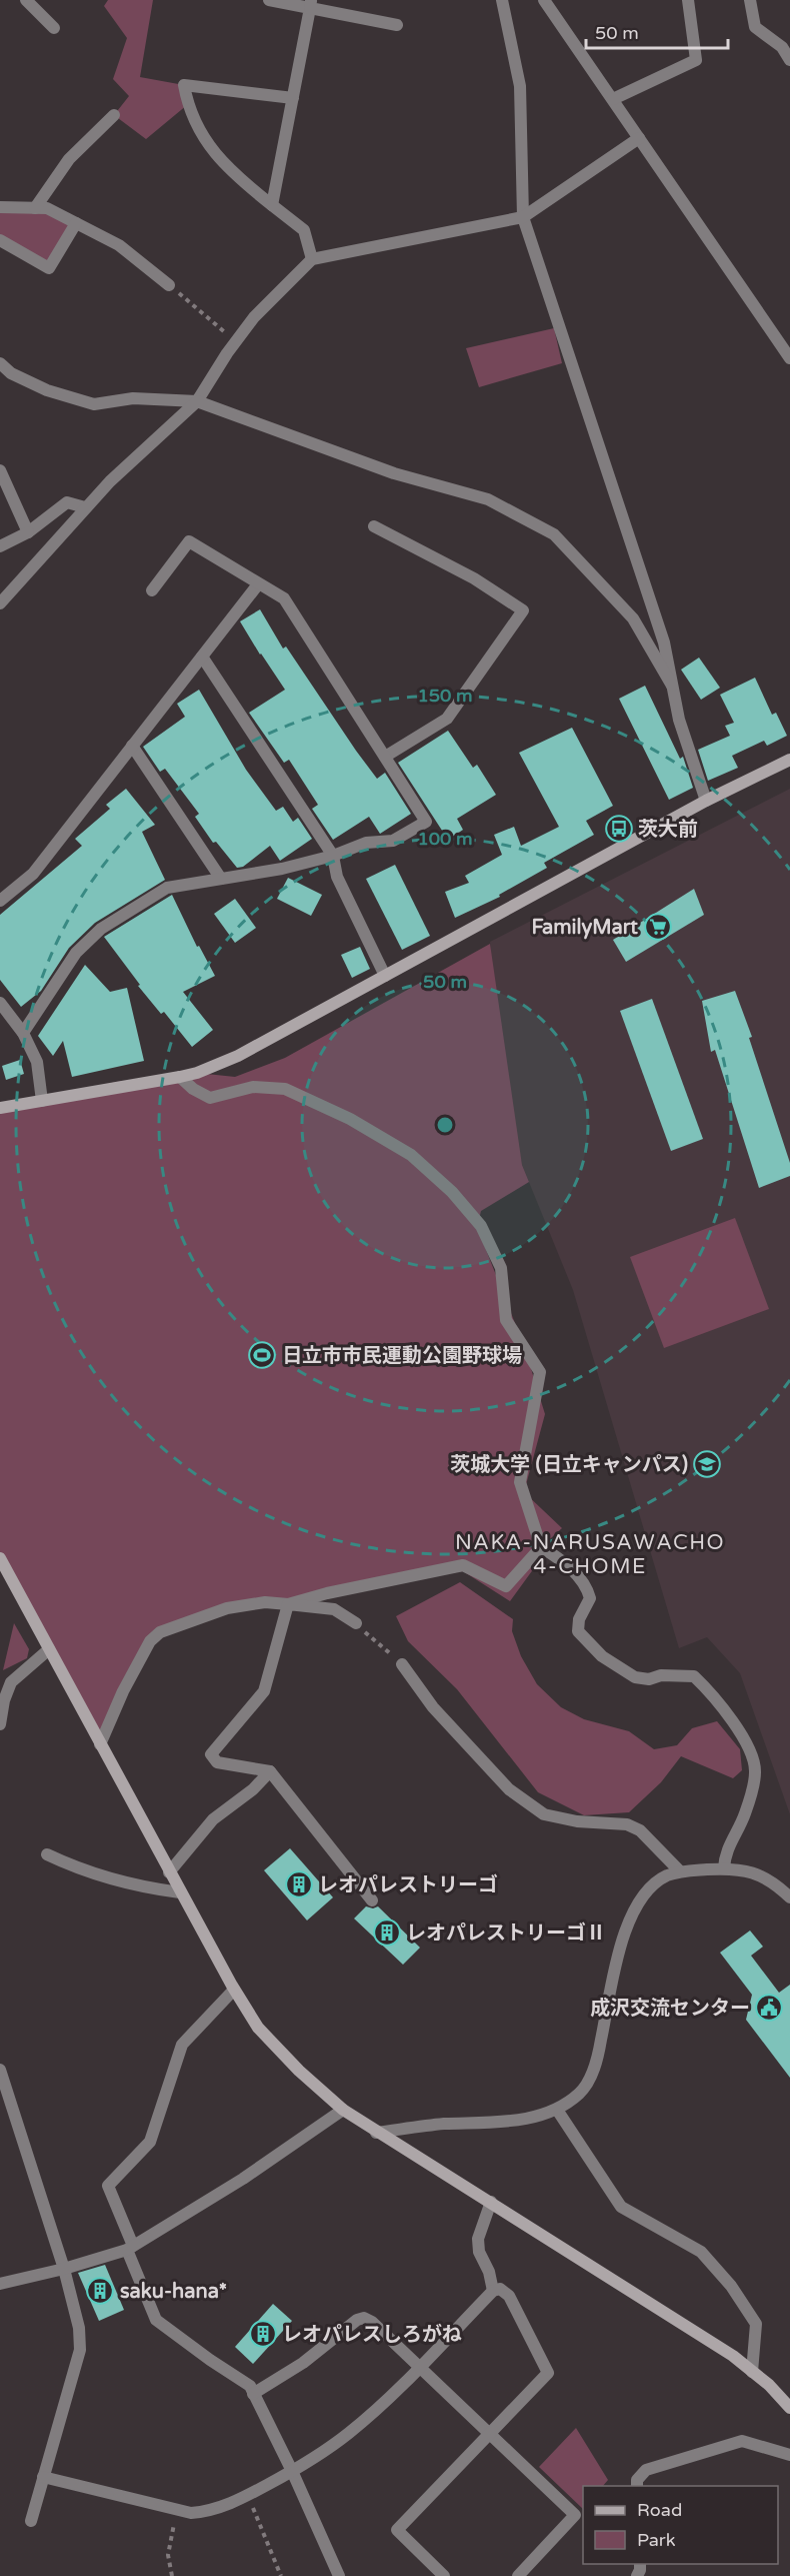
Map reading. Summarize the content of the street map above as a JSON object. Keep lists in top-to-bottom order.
{
  "districts": ["NAKA-NARUSAWACHO 4-CHOME"],
  "places": {
    "bus stop": ["茨大前"],
    "supermarket": ["FamilyMart"],
    "sports": ["日立市市民運動公園野球場"],
    "school or university": ["茨城大学 (日立キャンパス)"],
    "building": [
      "レオパレストリーゴ",
      "レオパレストリーゴⅡ",
      "saku-hana*",
      "レオパレスしろがね"
    ],
    "public building": ["成沢交流センター"]
  },
  "legend": ["Road", "Park"],
  "scale_bar": "50 m",
  "rings": ["150 m", "100 m", "50 m"]
}
